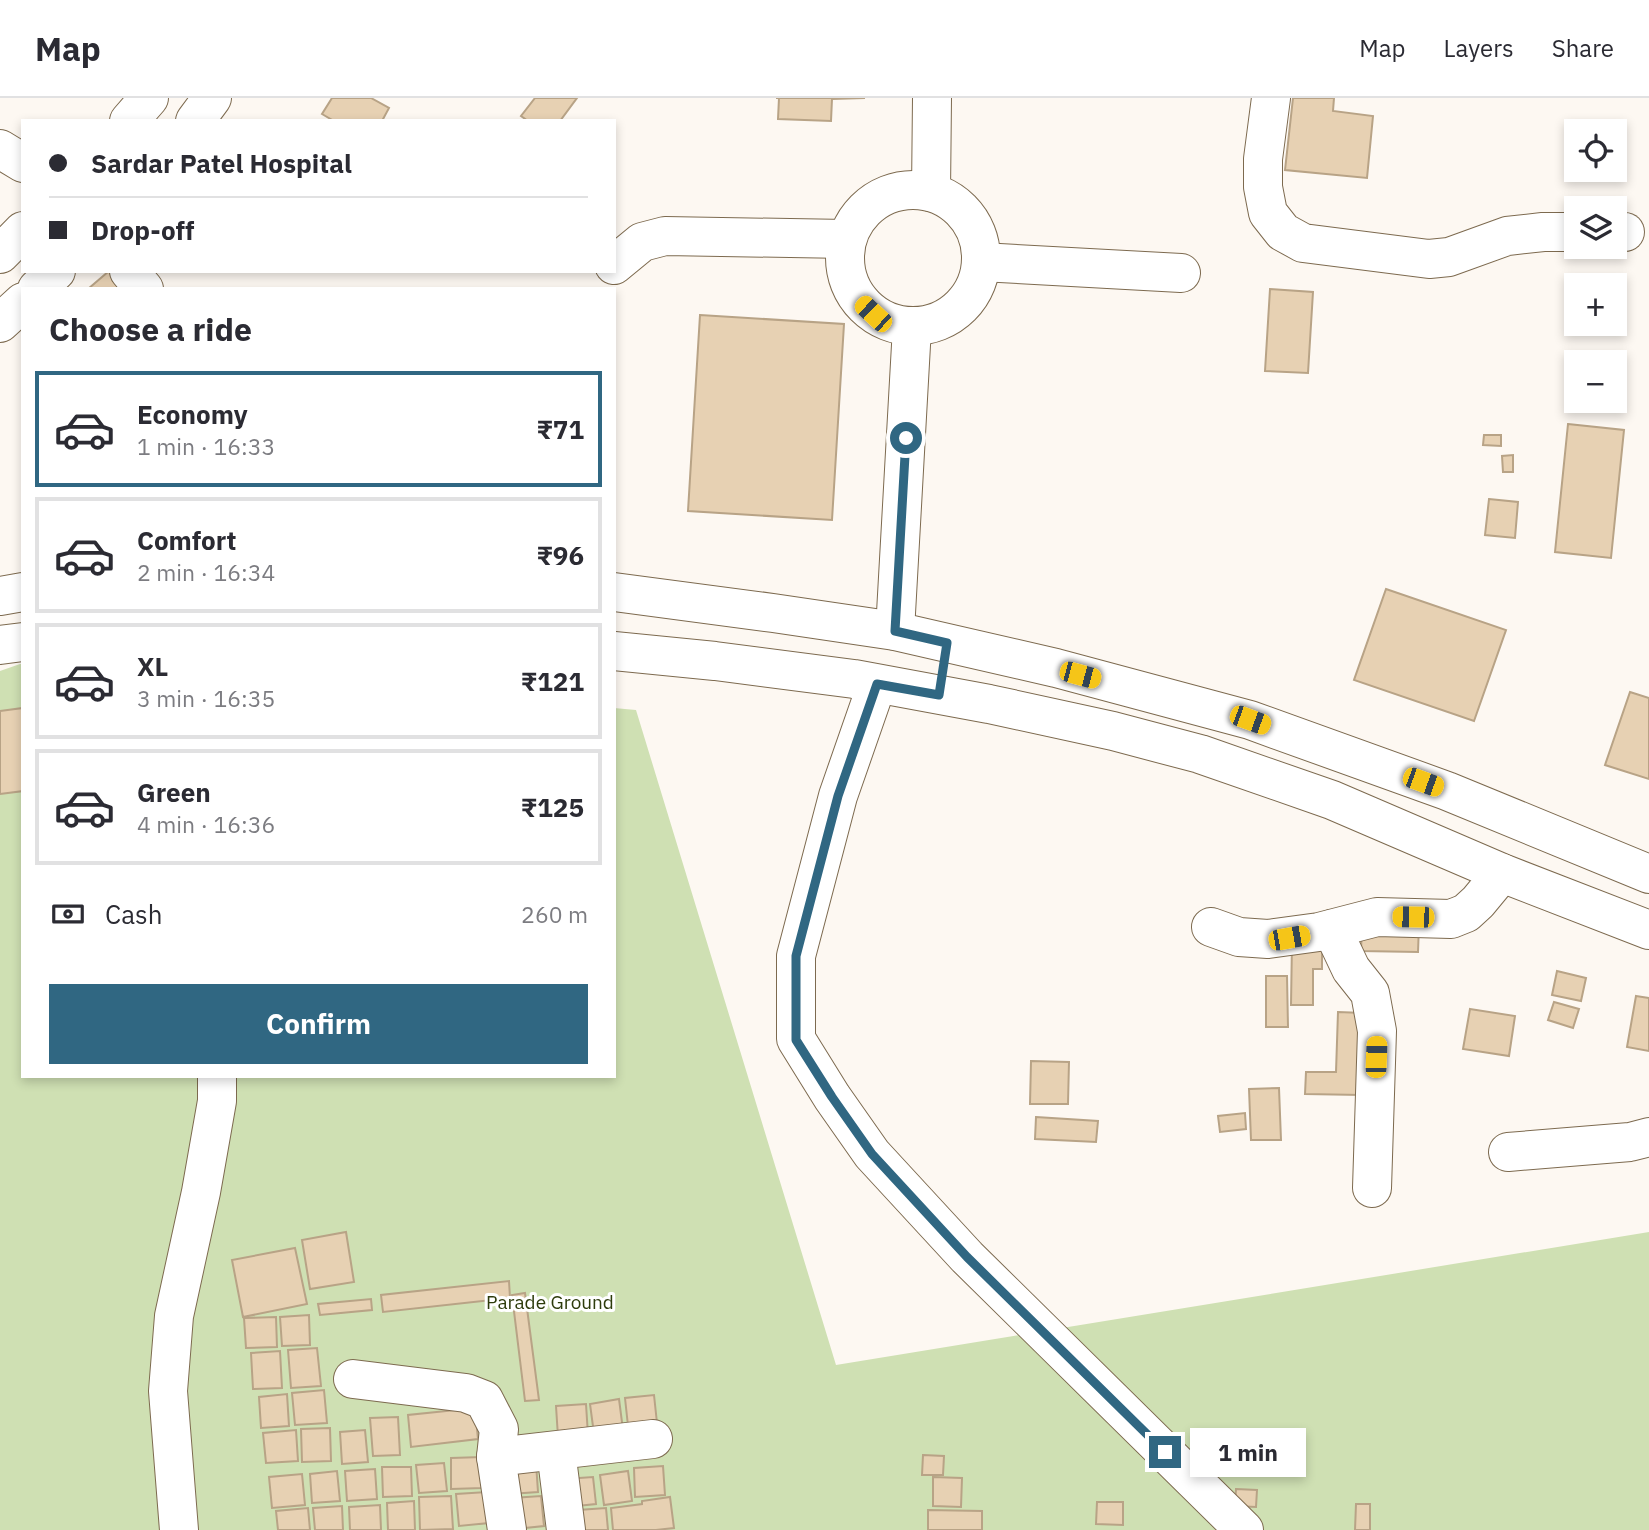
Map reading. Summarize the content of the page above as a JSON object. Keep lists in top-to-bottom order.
{
  "parks": ["Parade Ground"],
  "page": {
    "header": "Map",
    "nav": ["Map", "Layers", "Share"],
    "map_buttons": ["+", "−"],
    "banner": ["Sardar Patel Hospital", "Drop-off"],
    "heading": "Choose a ride",
    "list": [
      {
        "name": "Economy",
        "note": "1 min · 16:33",
        "value": "₹71"
      },
      {
        "name": "Comfort",
        "note": "2 min · 16:34",
        "value": "₹96"
      },
      {
        "name": "XL",
        "note": "3 min · 16:35",
        "value": "₹121"
      },
      {
        "name": "Green",
        "note": "4 min · 16:36",
        "value": "₹125"
      }
    ],
    "pay": ["Cash", "260 m"],
    "buttons": "Confirm",
    "bubble": "1 min"
  }
}
